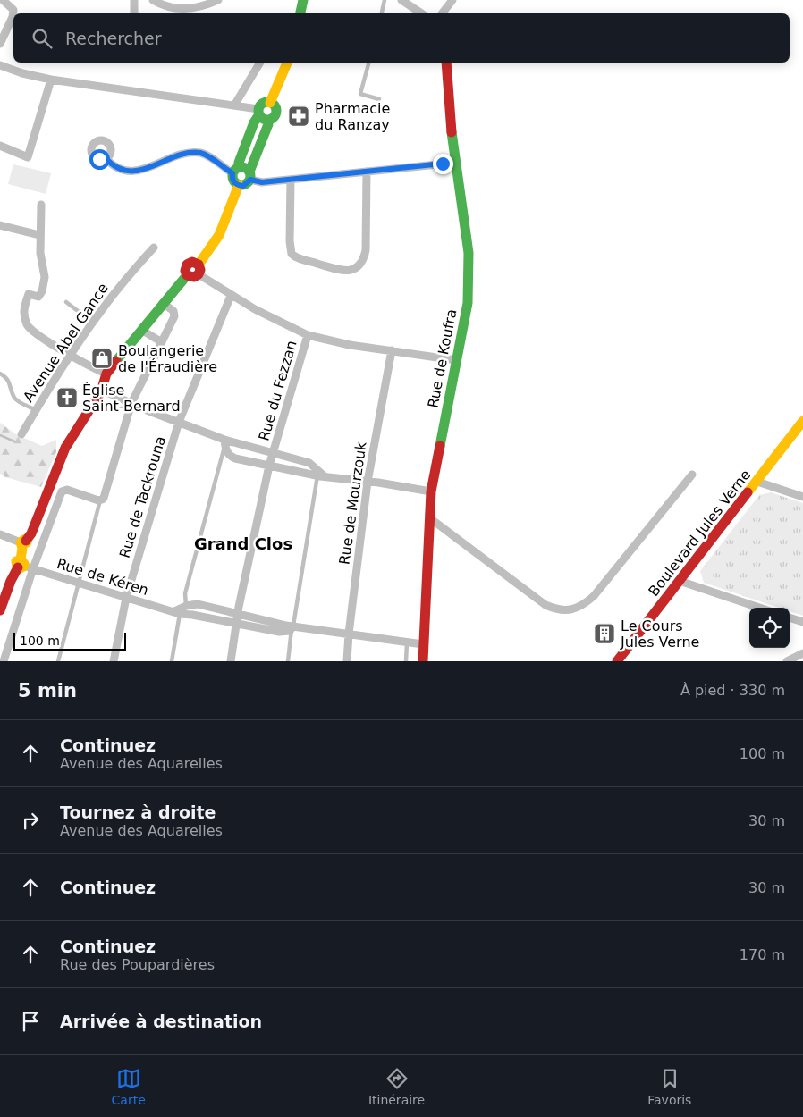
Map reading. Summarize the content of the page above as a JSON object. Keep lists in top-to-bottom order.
{
  "streets": {
    "street": [
      "Avenue Abel Gance",
      "Rue de Koufra",
      "Rue du Fezzan",
      "Rue de Tackrouna",
      "Rue de Mourzouk",
      "Boulevard Jules Verne",
      "Rue de Kéren"
    ]
  },
  "crossings": [
    ["Rue de Koufra", "Rue de Kéren"],
    ["Rue de Tackrouna", "Rue de Kéren"],
    ["Rue de Mourzouk", "Rue de Kéren"]
  ],
  "districts": ["Grand Clos"],
  "places": {
    "pharmacy": ["Pharmacie du Ranzay"],
    "shop": ["Boulangerie de l'Éraudière"],
    "church": ["Église Saint-Bernard"],
    "building": ["Le Cours Jules Verne"]
  },
  "scale_bar": "100 m",
  "page": {
    "search": "Rechercher",
    "scale": "100 m",
    "heading": ["5 min", "À pied · 330 m"],
    "list": [
      ["Continuez", "Avenue des Aquarelles", "100 m"],
      ["Tournez à droite", "Avenue des Aquarelles", "30 m"],
      ["Continuez", "30 m"],
      ["Continuez", "Rue des Poupardières", "170 m"],
      "Arrivée à destination"
    ],
    "nav": ["Carte", "Itinéraire", "Favoris"]
  }
}
